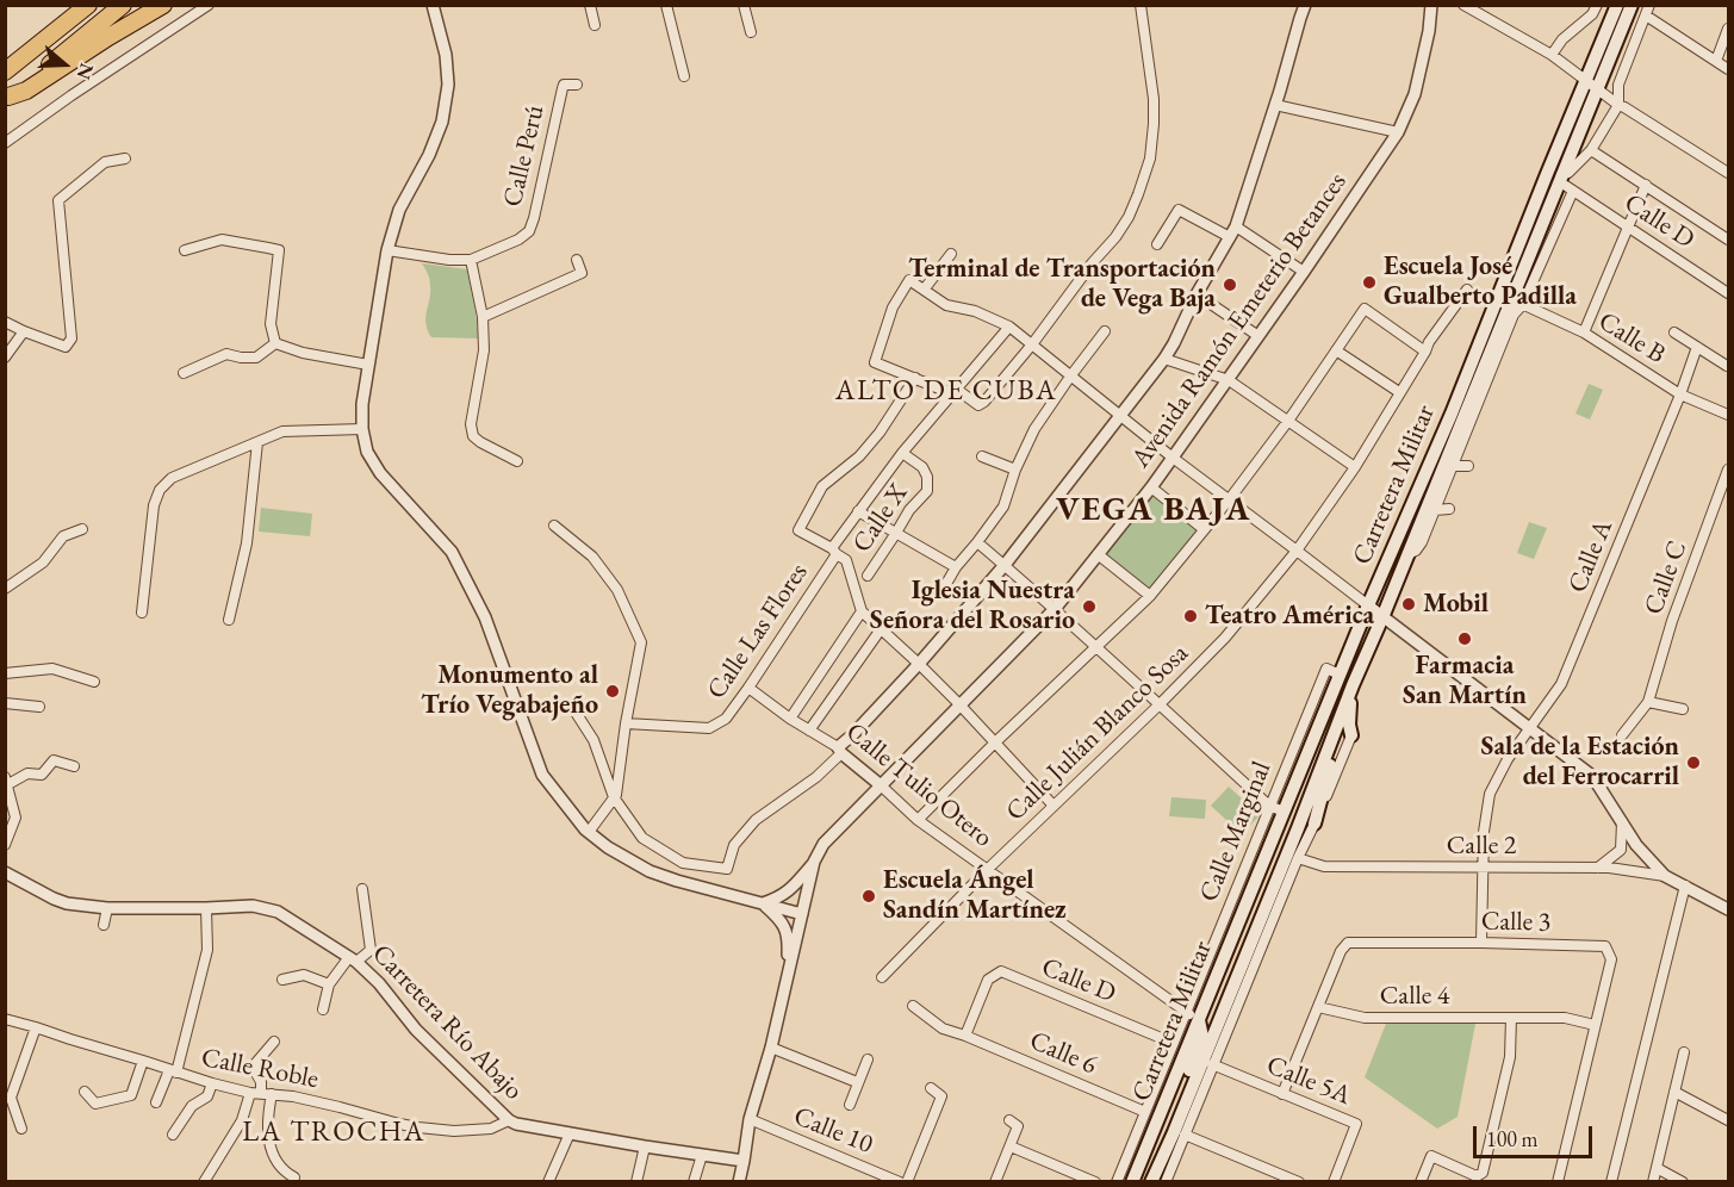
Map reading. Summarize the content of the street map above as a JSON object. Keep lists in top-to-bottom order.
{
  "streets": {
    "main road": ["Carretera Militar"],
    "street": [
      "Calle Perú",
      "Calle D",
      "Avenida Ramón Emeterio Betances",
      "Calle B",
      "Calle X",
      "Calle A",
      "Calle C",
      "Calle Las Flores",
      "Calle Julián Blanco Sosa",
      "Calle Tulio Otero",
      "Calle Marginal",
      "Calle 2",
      "Calle 3",
      "Calle 4",
      "Carretera Río Abajo",
      "Calle 6",
      "Calle Roble",
      "Calle 5A",
      "Calle 10"
    ]
  },
  "crossings": [
    ["Calle D", "Carretera Militar"],
    ["Calle D", "Calle Marginal"],
    ["Calle D", "Calle 6"],
    ["Avenida Ramón Emeterio Betances", "Calle Tulio Otero"],
    ["Avenida Ramón Emeterio Betances", "Carretera Río Abajo"],
    ["Avenida Ramón Emeterio Betances", "Calle 10"],
    ["Calle B", "Carretera Militar"],
    ["Calle B", "Calle A"],
    ["Carretera Militar", "Calle Tulio Otero"],
    ["Carretera Militar", "Calle Marginal"],
    ["Calle X", "Calle Las Flores"],
    ["Calle A", "Calle 2"],
    ["Calle A", "Calle 3"],
    ["Calle Las Flores", "Calle Tulio Otero"],
    ["Calle Julián Blanco Sosa", "Calle Tulio Otero"],
    ["Calle Tulio Otero", "Calle Marginal"],
    ["Calle Marginal", "Calle 6"],
    ["Calle 3", "Calle 4"],
    ["Calle 3", "Calle 5A"],
    ["Carretera Río Abajo", "Calle Roble"]
  ],
  "districts": ["ALTO DE CUBA", "VEGA BAJA", "LA TROCHA"],
  "places": [
    "Escuela José Gualberto Padilla",
    "Terminal de Transportación de Vega Baja",
    "Mobil",
    "Iglesia Nuestra Señora del Rosario",
    "Teatro América",
    "Farmacia San Martín",
    "Monumento al Trío Vegabajeño",
    "Sala de la Estación del Ferrocarril",
    "Escuela Ángel Sandín Martínez"
  ],
  "scale_bar": "100 m",
  "north": "right"
}
